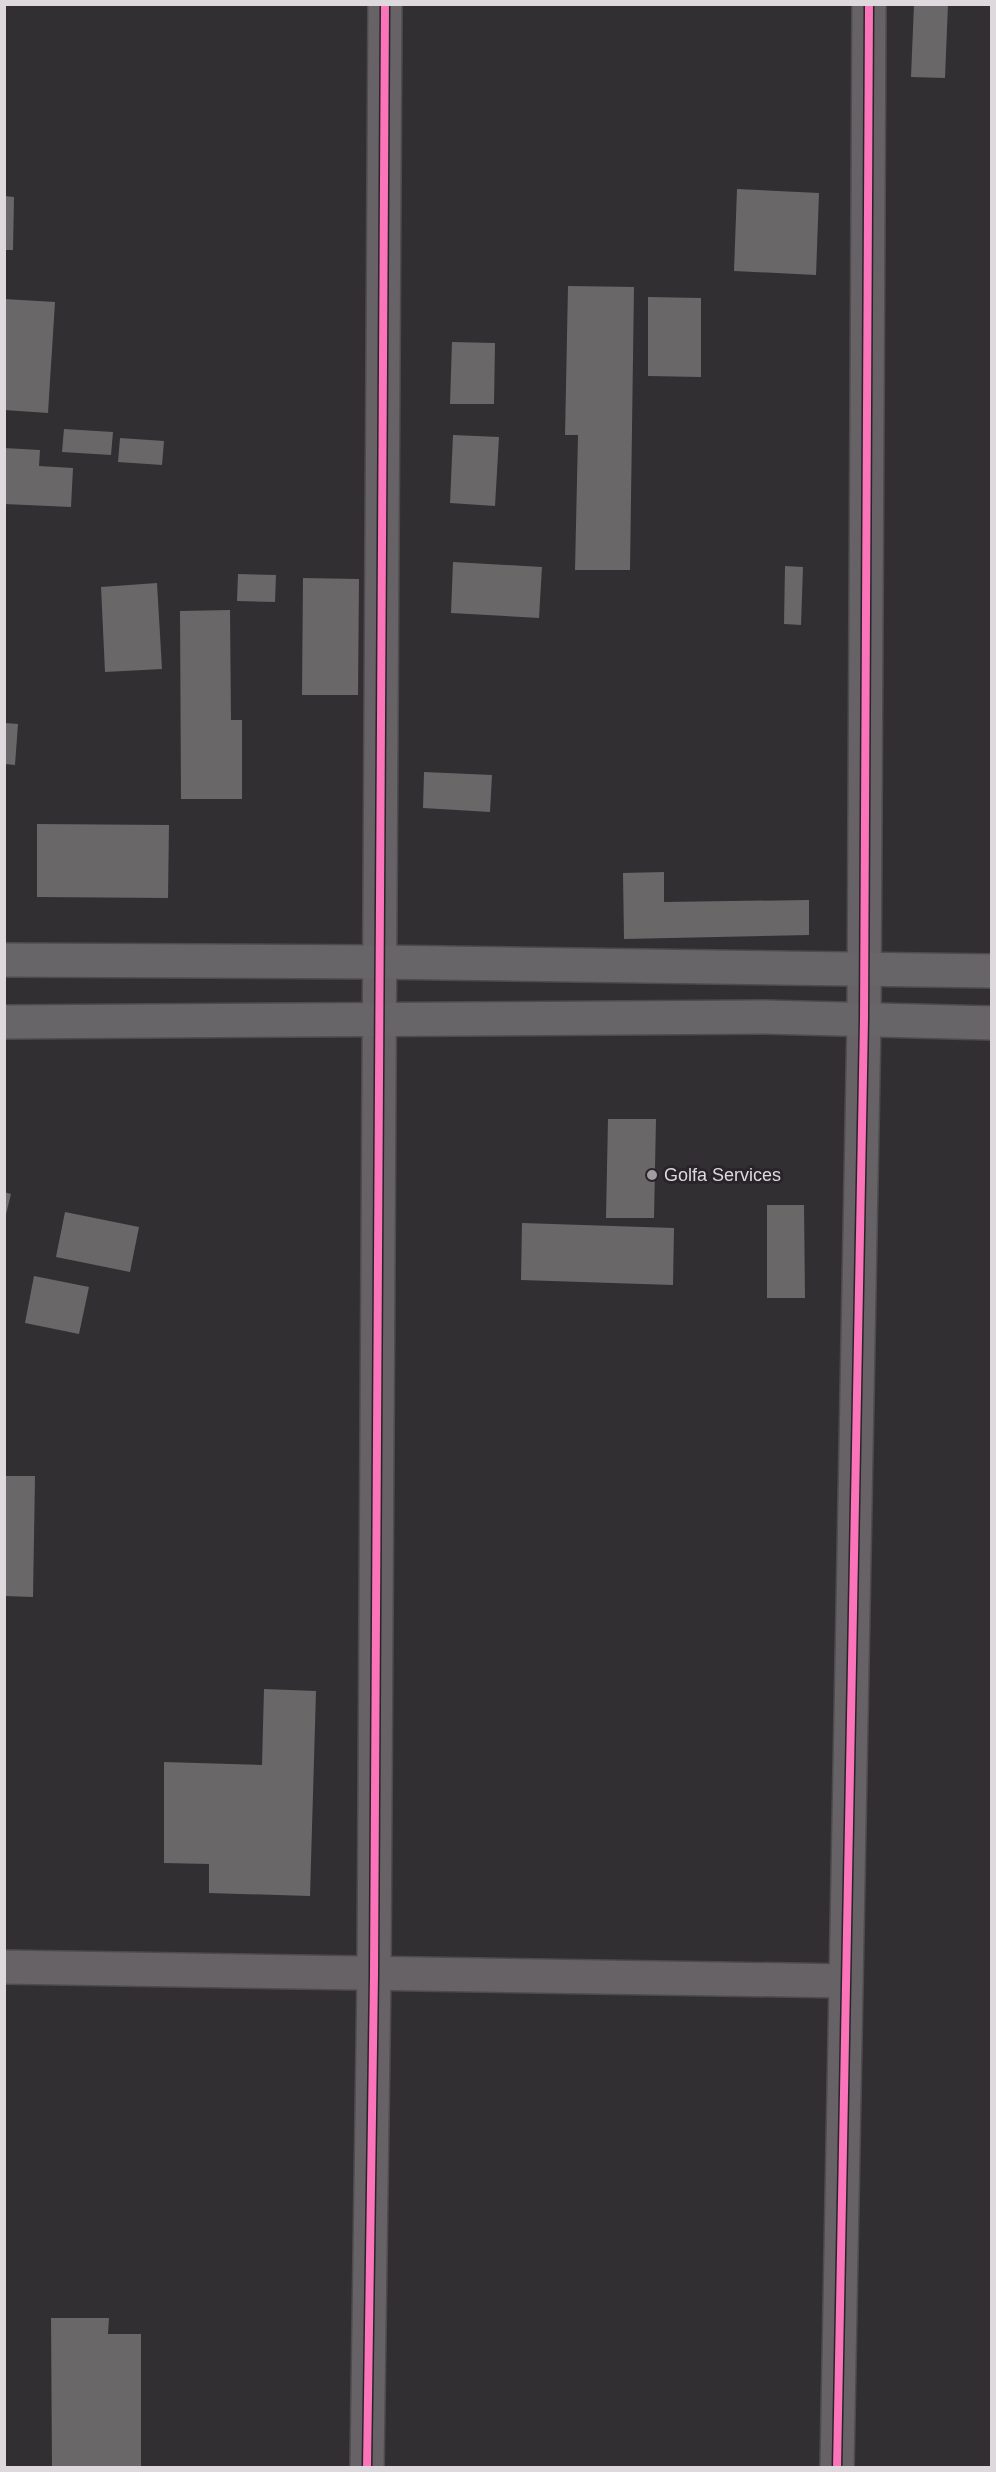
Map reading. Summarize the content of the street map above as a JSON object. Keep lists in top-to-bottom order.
{
  "places": ["Golfa Services"]
}
